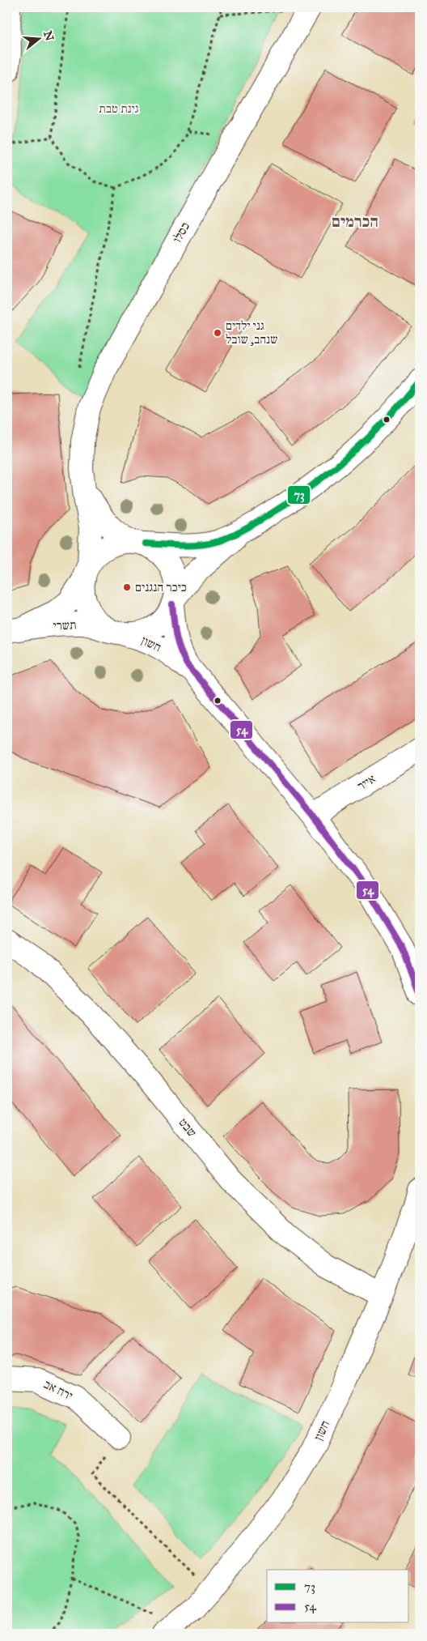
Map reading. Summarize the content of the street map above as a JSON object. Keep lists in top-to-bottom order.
{
  "streets": {
    "street": [
      "כסלו",
      "תשרי",
      "חשון",
      "אייר",
      "שבט",
      "ירח אב"
    ]
  },
  "crossings": [
    ["כסלו", "תשרי"],
    ["כסלו", "חשון"],
    ["תשרי", "חשון"],
    ["חשון", "אייר"],
    ["חשון", "שבט"]
  ],
  "districts": ["הכרמים"],
  "parks": ["גינת טבת"],
  "places": ["גני ילדים שנהב, שובל", "כיכר הנגנים"],
  "lines": ["transit line 73", "transit line 54"],
  "legend": ["73", "54"],
  "north": "right"
}
